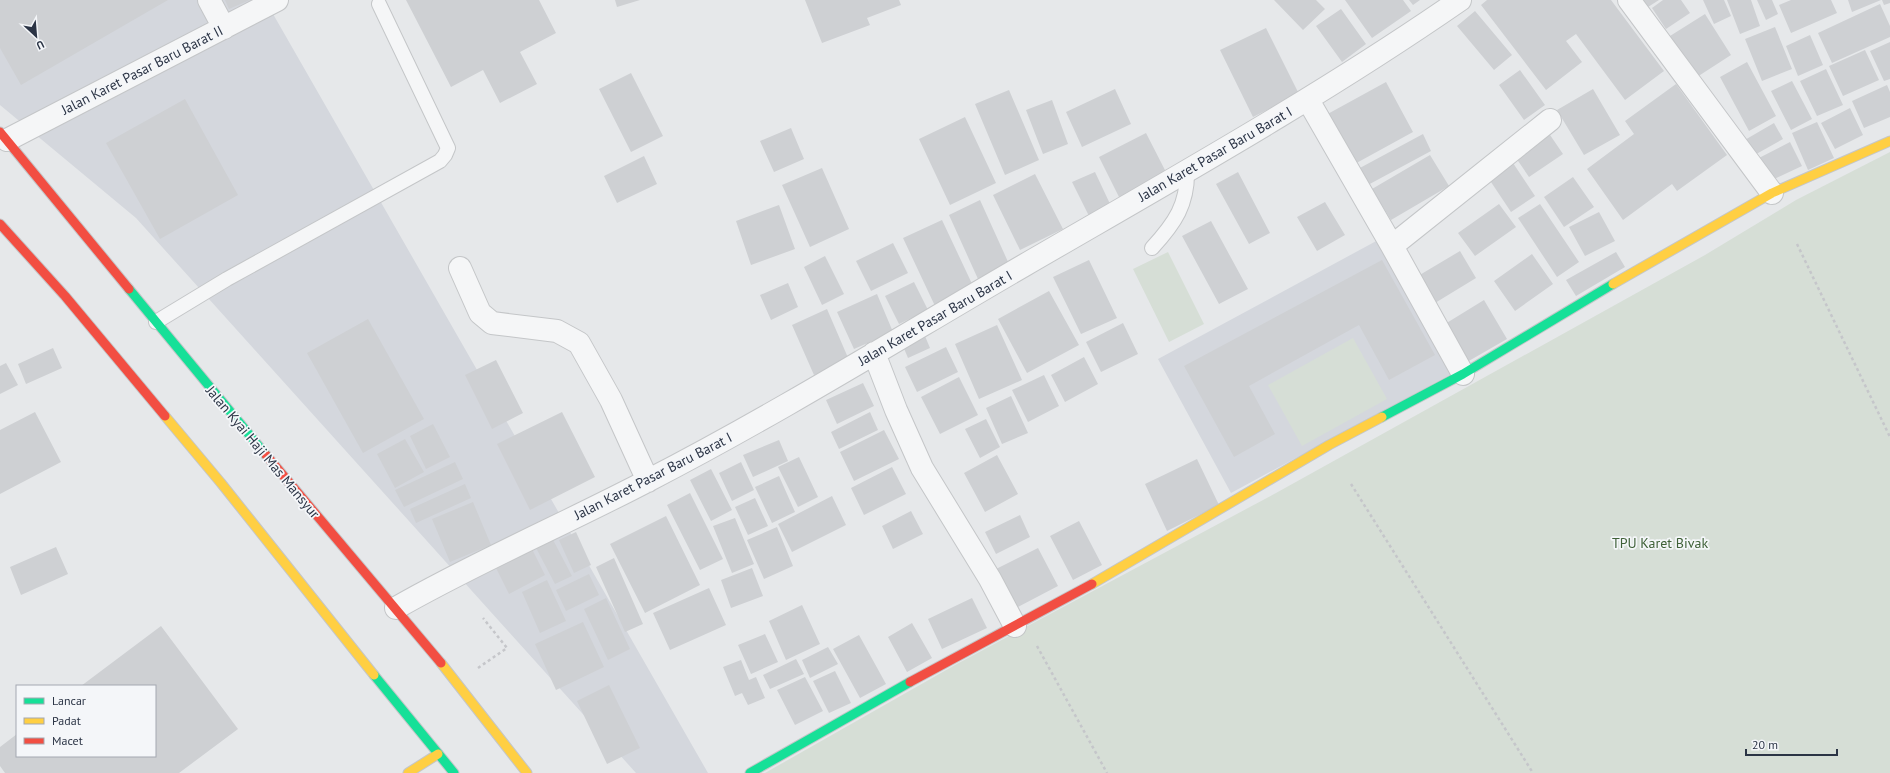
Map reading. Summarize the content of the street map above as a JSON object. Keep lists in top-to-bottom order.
{
  "streets": {
    "main road": ["Jalan Kyai Haji Mas Mansyur"],
    "street": ["Jalan Karet Pasar Baru Barat II", "Jalan Karet Pasar Baru Barat I"]
  },
  "crossings": [
    ["Jalan Karet Pasar Baru Barat II", "Jalan Kyai Haji Mas Mansyur"],
    ["Jalan Karet Pasar Baru Barat I", "Jalan Kyai Haji Mas Mansyur"]
  ],
  "parks": ["TPU Karet Bivak"],
  "legend": ["Lancar", "Padat", "Macet"],
  "scale_bar": "20 m",
  "north": "bottom right"
}
